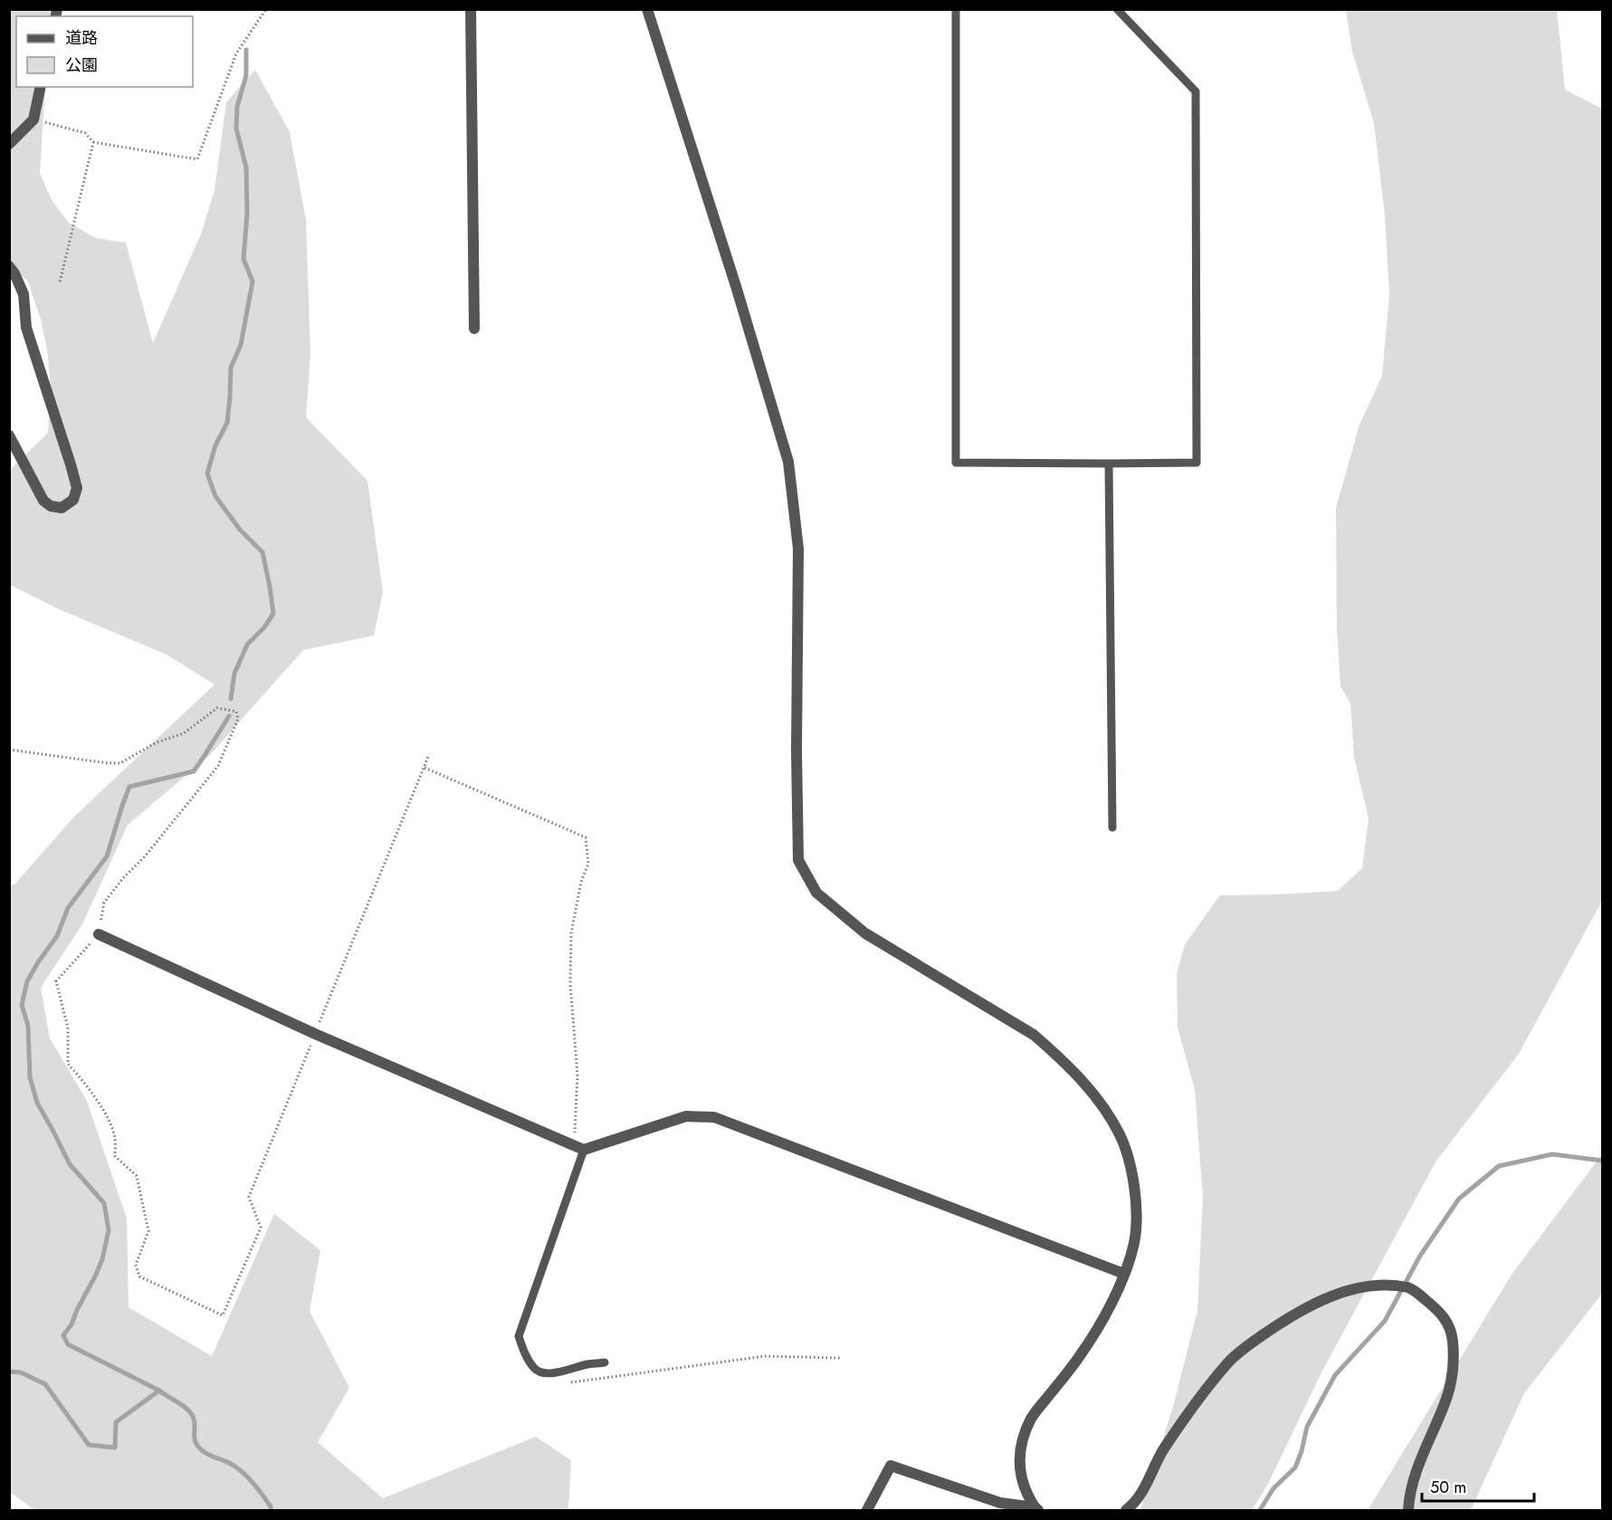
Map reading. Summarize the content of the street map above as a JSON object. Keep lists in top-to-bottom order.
{
  "legend": ["道路", "公園"],
  "scale_bar": "50 m"
}
